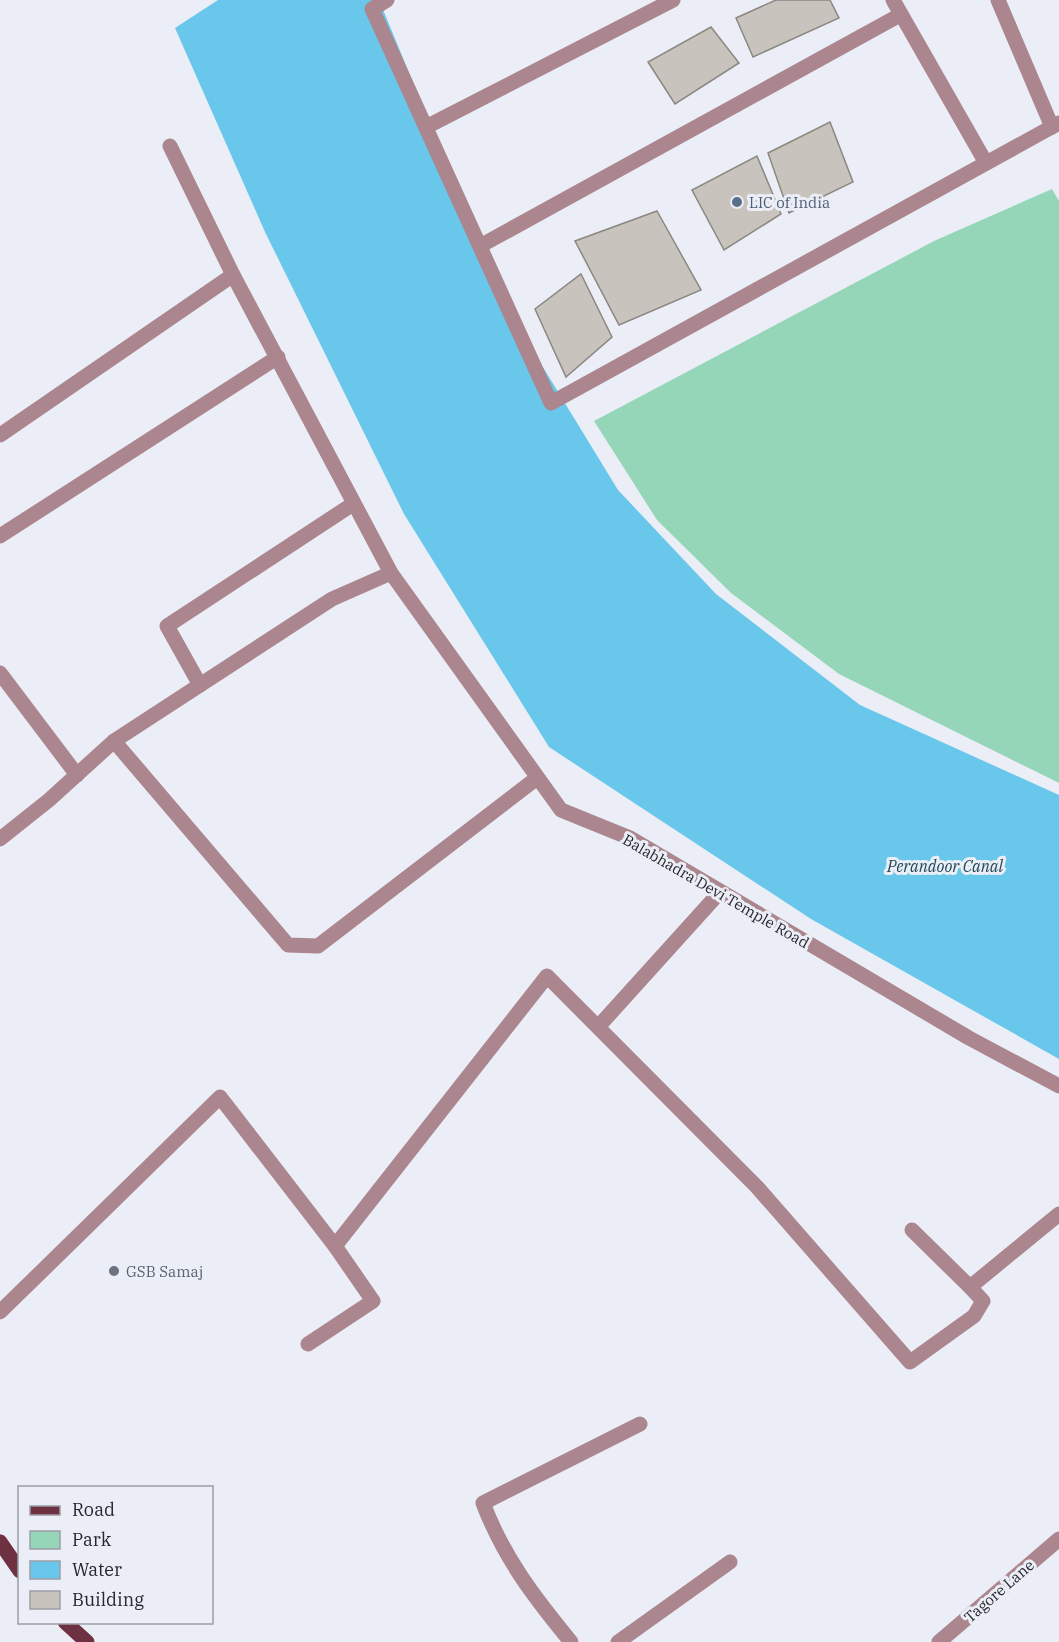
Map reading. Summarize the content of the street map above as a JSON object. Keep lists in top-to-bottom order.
{
  "streets": {
    "street": ["Balabhadra Devi Temple Road", "Tagore Lane"]
  },
  "water": ["Perandoor Canal"],
  "places": ["LIC of India", "GSB Samaj"],
  "legend": [
    "Road",
    "Park",
    "Water",
    "Building"
  ]
}
